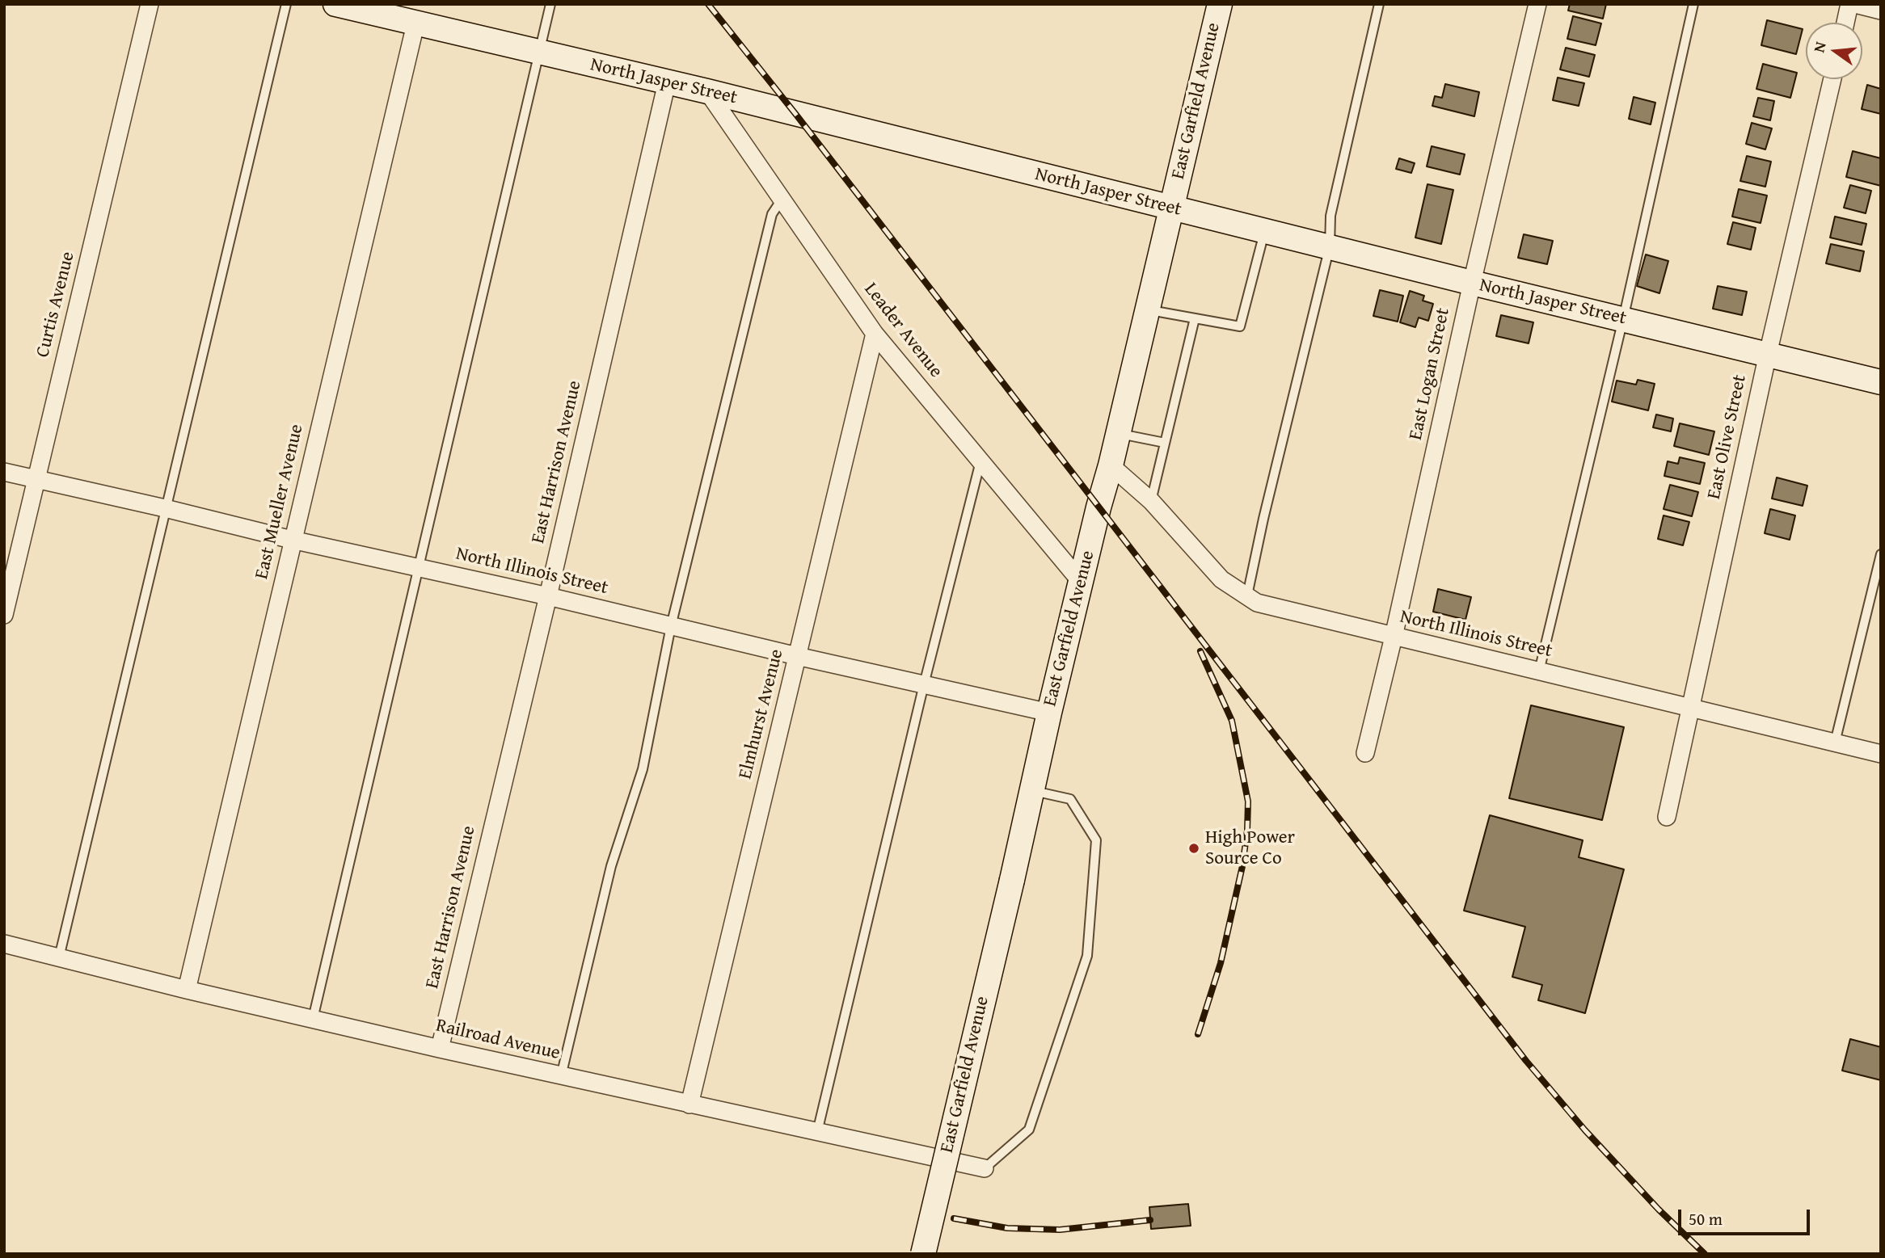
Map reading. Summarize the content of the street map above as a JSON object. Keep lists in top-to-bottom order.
{
  "streets": {
    "street": [
      "North Jasper Street",
      "East Garfield Avenue",
      "Curtis Avenue",
      "Leader Avenue",
      "East Logan Street",
      "East Olive Street",
      "East Harrison Avenue",
      "East Mueller Avenue",
      "North Illinois Street",
      "Elmhurst Avenue",
      "Railroad Avenue"
    ]
  },
  "crossings": [
    ["North Jasper Street", "East Garfield Avenue"],
    ["North Jasper Street", "Leader Avenue"],
    ["North Jasper Street", "East Logan Street"],
    ["North Jasper Street", "East Olive Street"],
    ["North Jasper Street", "East Harrison Avenue"],
    ["North Jasper Street", "East Mueller Avenue"],
    ["East Garfield Avenue", "Leader Avenue"],
    ["East Garfield Avenue", "North Illinois Street"],
    ["Curtis Avenue", "North Illinois Street"],
    ["Leader Avenue", "Elmhurst Avenue"],
    ["East Logan Street", "North Illinois Street"],
    ["East Olive Street", "North Illinois Street"],
    ["East Harrison Avenue", "North Illinois Street"],
    ["East Harrison Avenue", "Railroad Avenue"],
    ["East Mueller Avenue", "North Illinois Street"],
    ["East Mueller Avenue", "Railroad Avenue"],
    ["North Illinois Street", "Elmhurst Avenue"],
    ["Elmhurst Avenue", "Railroad Avenue"]
  ],
  "places": ["High Power Source Co"],
  "scale_bar": "50 m",
  "north": "left"
}
